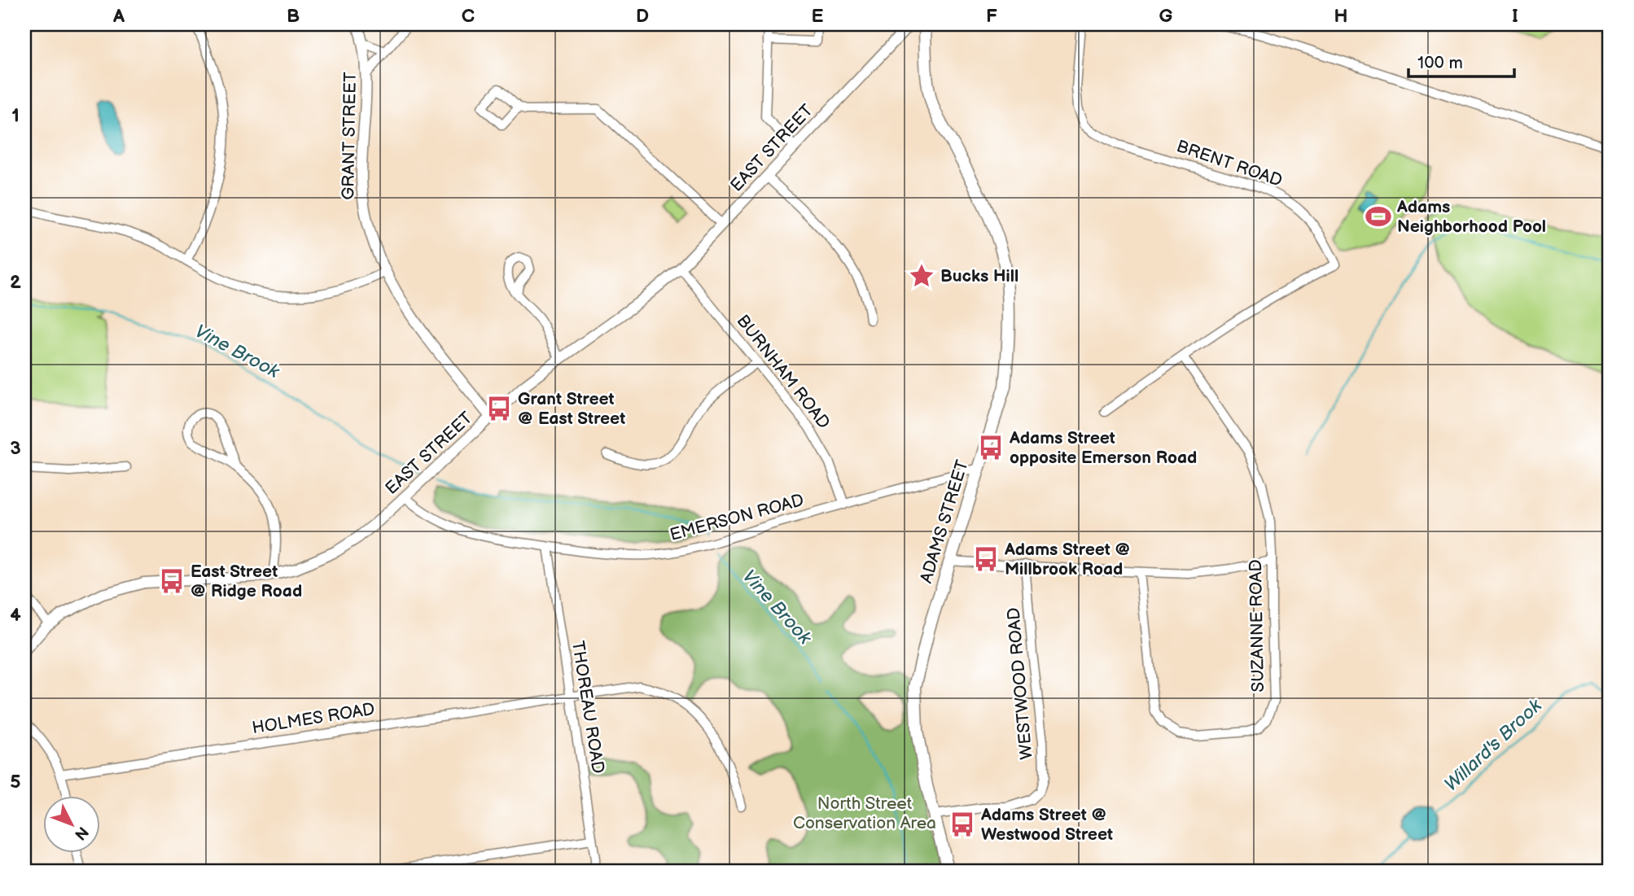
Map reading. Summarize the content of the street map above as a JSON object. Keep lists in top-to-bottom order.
{
  "streets": {
    "main road": ["ADAMS STREET"],
    "street": [
      "GRANT STREET",
      "EAST STREET",
      "BRENT ROAD",
      "BURNHAM ROAD",
      "EMERSON ROAD",
      "SUZANNE ROAD",
      "WESTWOOD ROAD",
      "THOREAU ROAD",
      "HOLMES ROAD"
    ]
  },
  "crossings": [
    ["GRANT STREET", "EAST STREET"],
    ["EAST STREET", "BURNHAM ROAD"],
    ["EAST STREET", "EMERSON ROAD"],
    ["EAST STREET", "ADAMS STREET"],
    ["BRENT ROAD", "SUZANNE ROAD"],
    ["BURNHAM ROAD", "EMERSON ROAD"],
    ["EMERSON ROAD", "ADAMS STREET"],
    ["EMERSON ROAD", "THOREAU ROAD"],
    ["ADAMS STREET", "WESTWOOD ROAD"],
    ["THOREAU ROAD", "HOLMES ROAD"]
  ],
  "water": ["Vine Brook", "Willard's Brook"],
  "parks": ["North Street Conservation Area"],
  "places": {
    "sports": ["Adams Neighborhood Pool"],
    "place": ["Bucks Hill"],
    "bus stop": [
      "Grant Street @ East Street",
      "Adams Street opposite Emerson Road",
      "Adams Street @ Millbrook Road",
      "East Street @ Ridge Road",
      "Adams Street @ Westwood Street"
    ]
  },
  "scale_bar": "100 m",
  "north": "bottom right",
  "grid": {
    "columns": [
      "A",
      "B",
      "C",
      "D",
      "E",
      "F",
      "G",
      "H",
      "I"
    ],
    "rows": [
      "1",
      "2",
      "3",
      "4",
      "5"
    ]
  }
}
